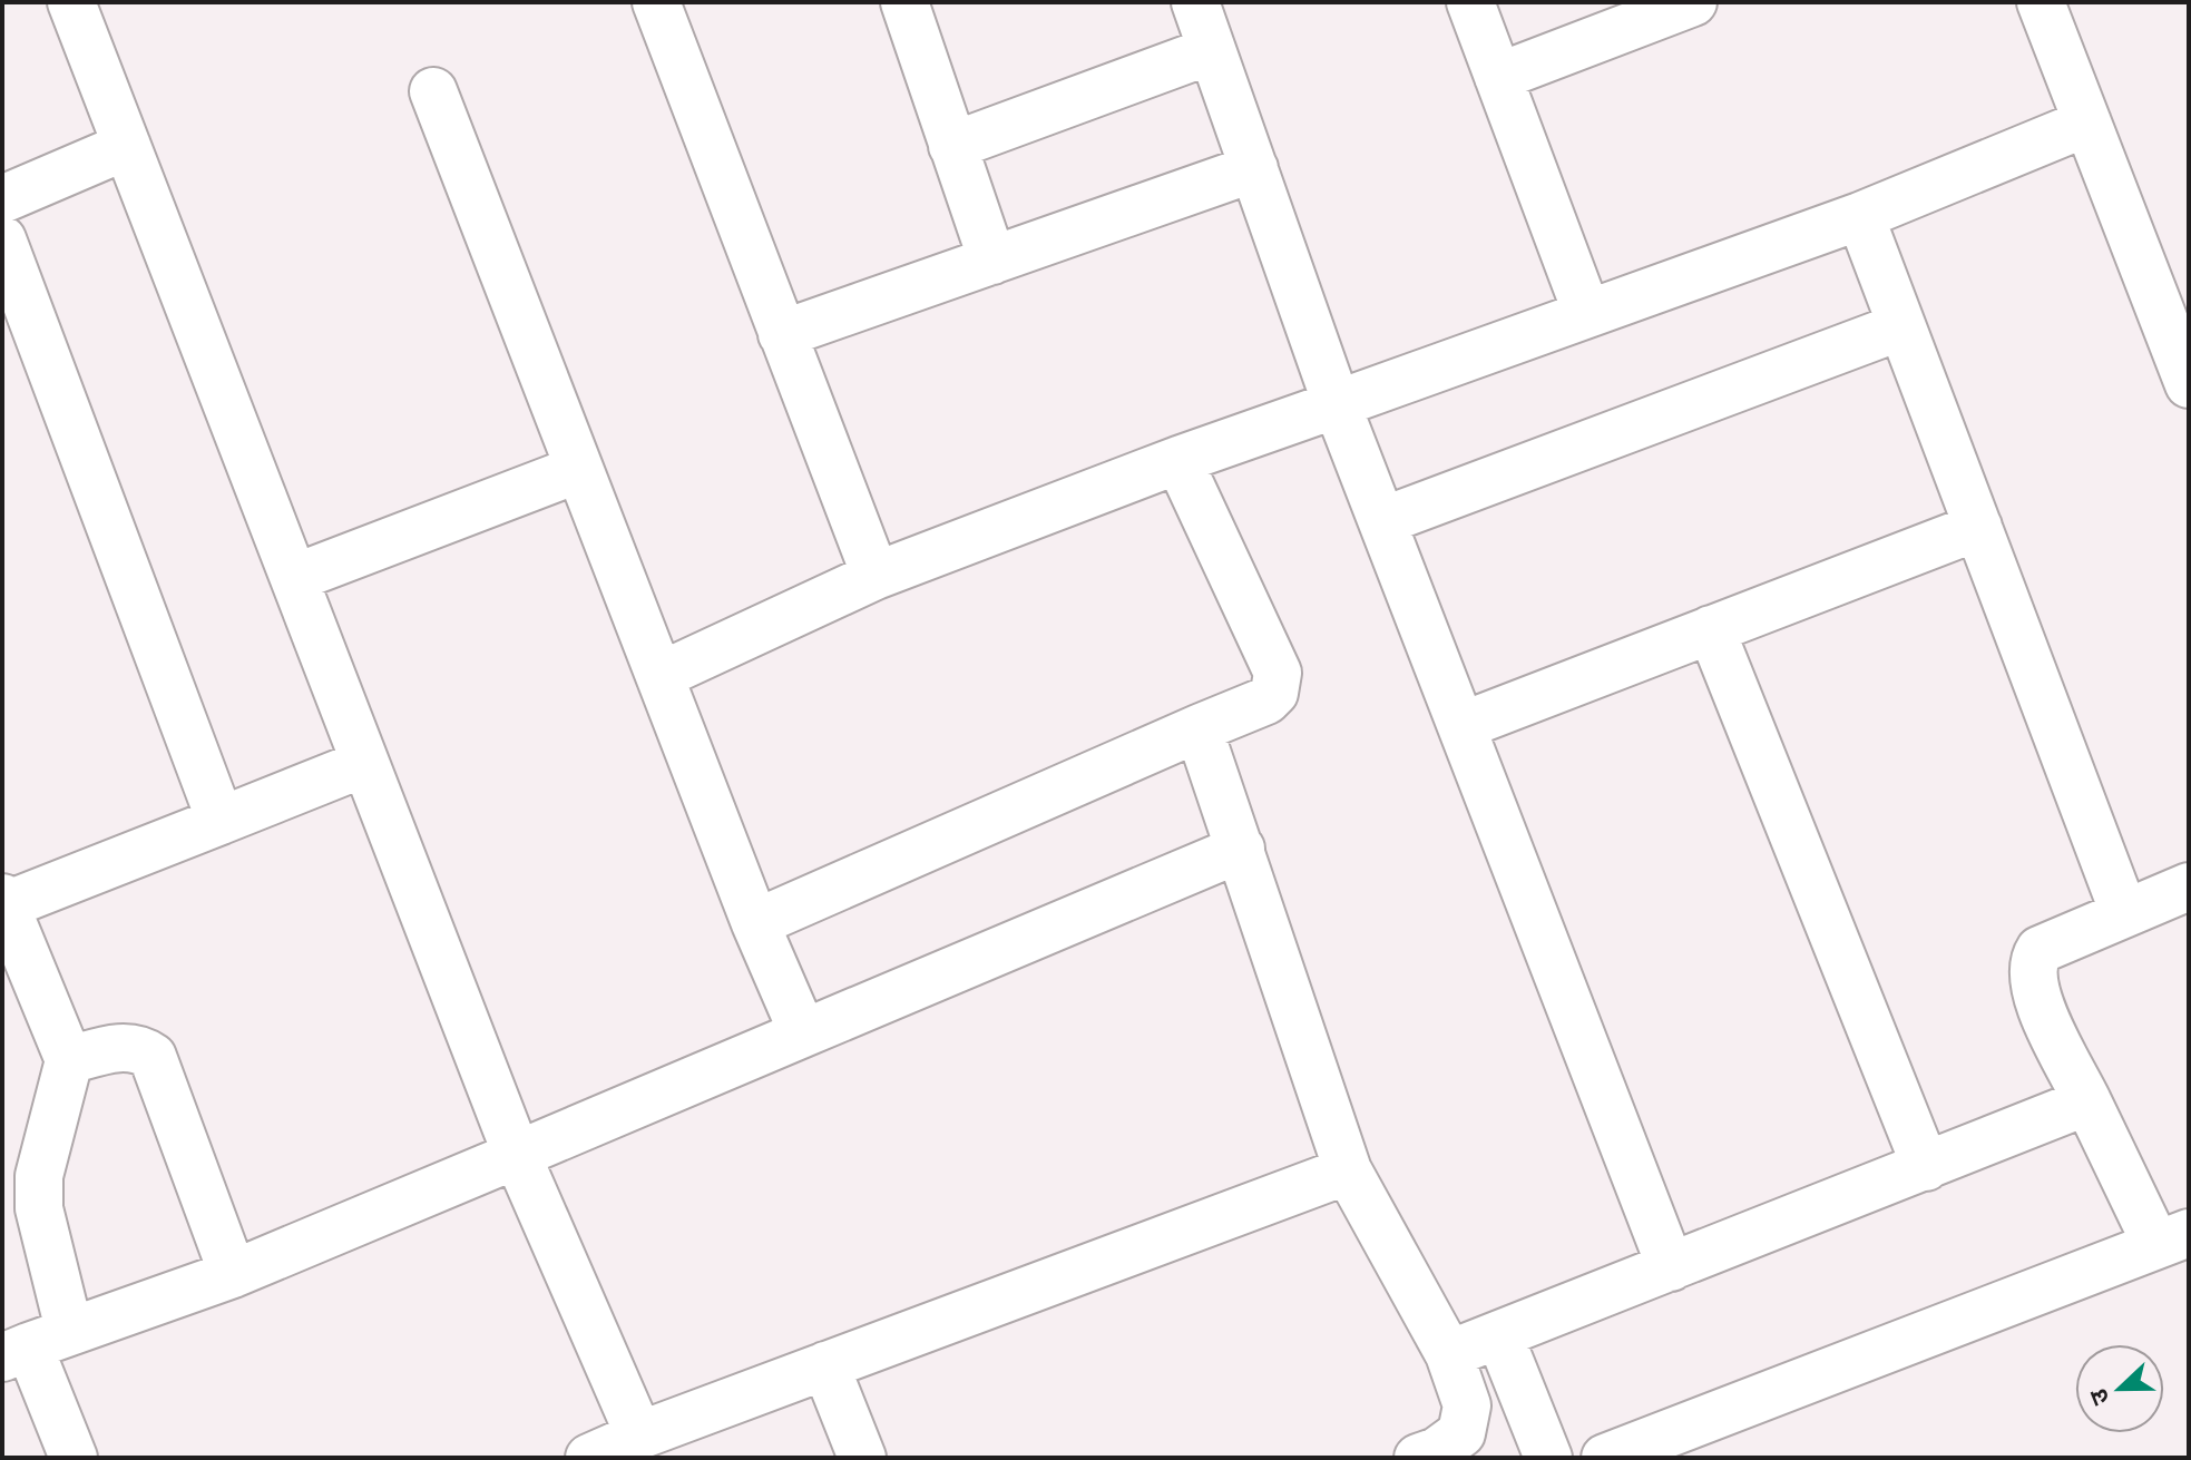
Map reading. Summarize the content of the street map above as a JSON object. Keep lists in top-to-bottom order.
{
  "north": "left"
}
